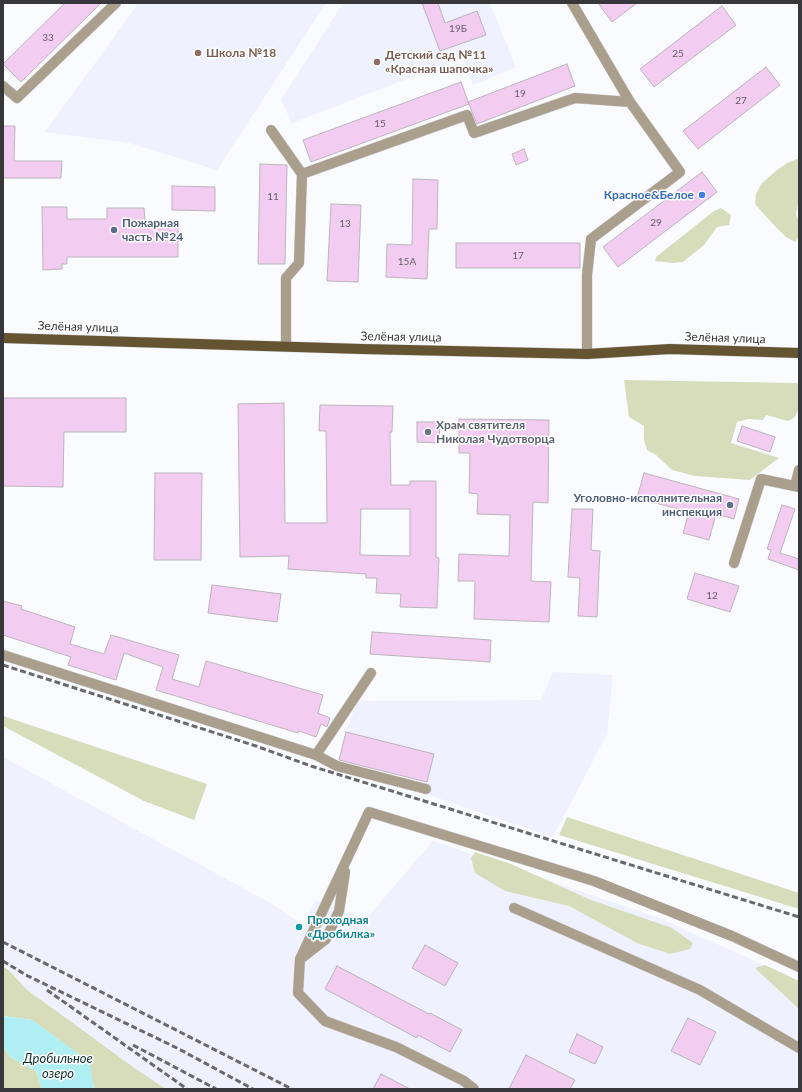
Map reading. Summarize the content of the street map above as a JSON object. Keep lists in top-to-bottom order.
{
  "streets": {
    "main road": ["Зелёная улица"]
  },
  "water": ["Дробильное озеро"],
  "places": [
    "Школа №18",
    "Детский сад №11 «Красная шапочка»",
    "Красное&Белое",
    "Пожарная часть №24",
    "Храм святителя Николая Чудотворца",
    "Уголовно-исполнительная инспекция",
    "Проходная «Дробилка»"
  ],
  "house_numbers": [
    "19Б",
    "33",
    "25",
    "19",
    "27",
    "15",
    "11",
    "29",
    "13",
    "17",
    "15А",
    "12"
  ]
}
